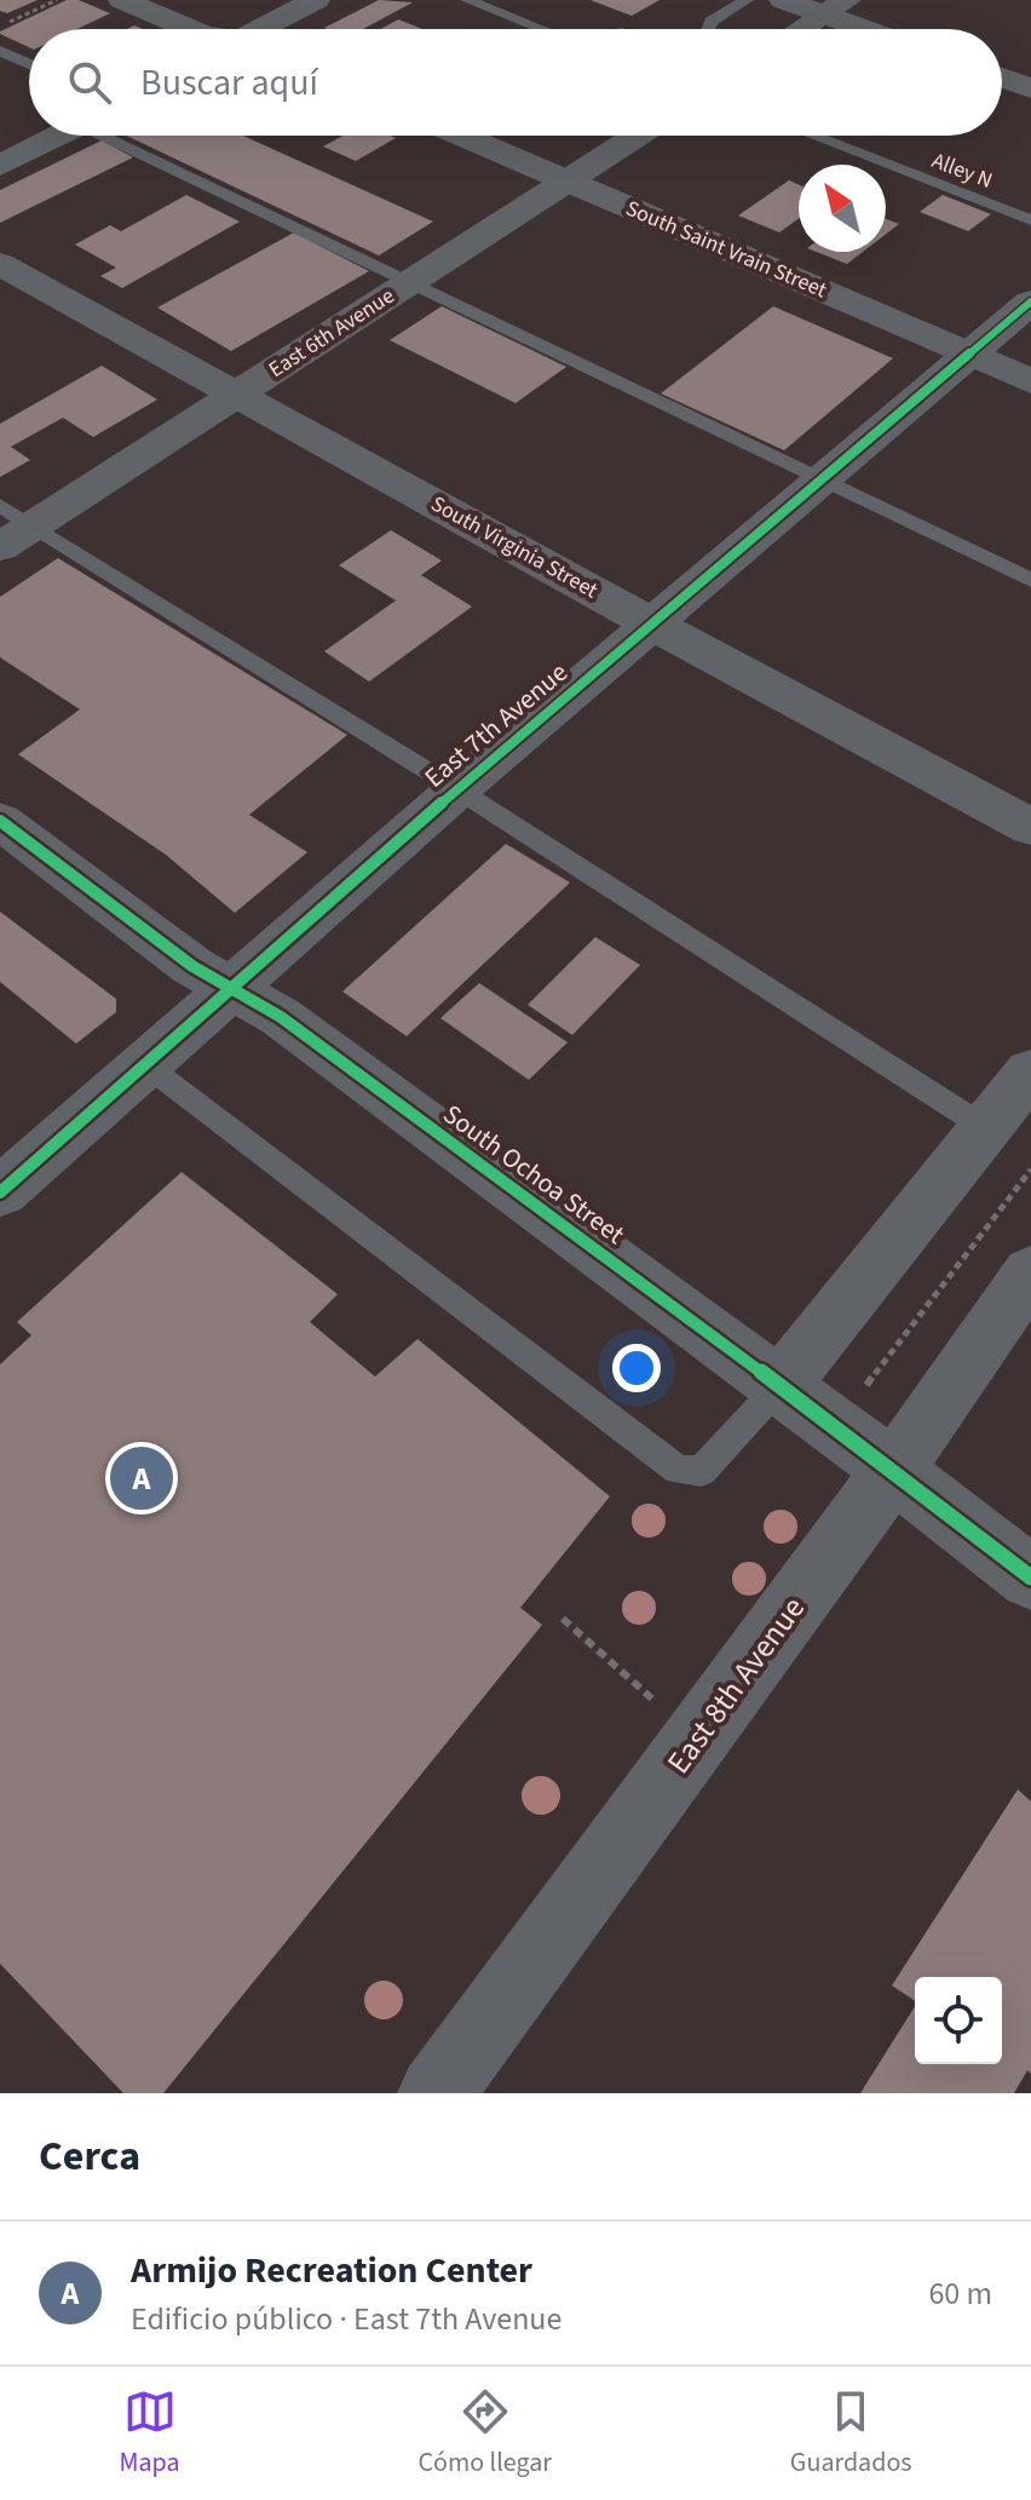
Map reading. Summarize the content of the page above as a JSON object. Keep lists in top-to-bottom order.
{
  "streets": {
    "street": [
      "South Saint Vrain Street",
      "East 6th Avenue",
      "South Virginia Street",
      "East 7th Avenue",
      "South Ochoa Street",
      "East 8th Avenue"
    ],
    "lane": ["Alley N"]
  },
  "crossings": [
    ["South Saint Vrain Street", "East 6th Avenue"],
    ["South Saint Vrain Street", "East 7th Avenue"],
    ["East 6th Avenue", "South Virginia Street"],
    ["South Virginia Street", "East 7th Avenue"],
    ["East 7th Avenue", "South Ochoa Street"],
    ["South Ochoa Street", "East 8th Avenue"]
  ],
  "north": "top left",
  "page": {
    "search": "Buscar aquí",
    "pins": "A",
    "heading": "Cerca",
    "list": [
      {
        "mark": "A",
        "name": "Armijo Recreation Center",
        "note": "Edificio público · East 7th Avenue",
        "value": "60 m"
      }
    ],
    "nav": ["Mapa", "Cómo llegar", "Guardados"]
  }
}
